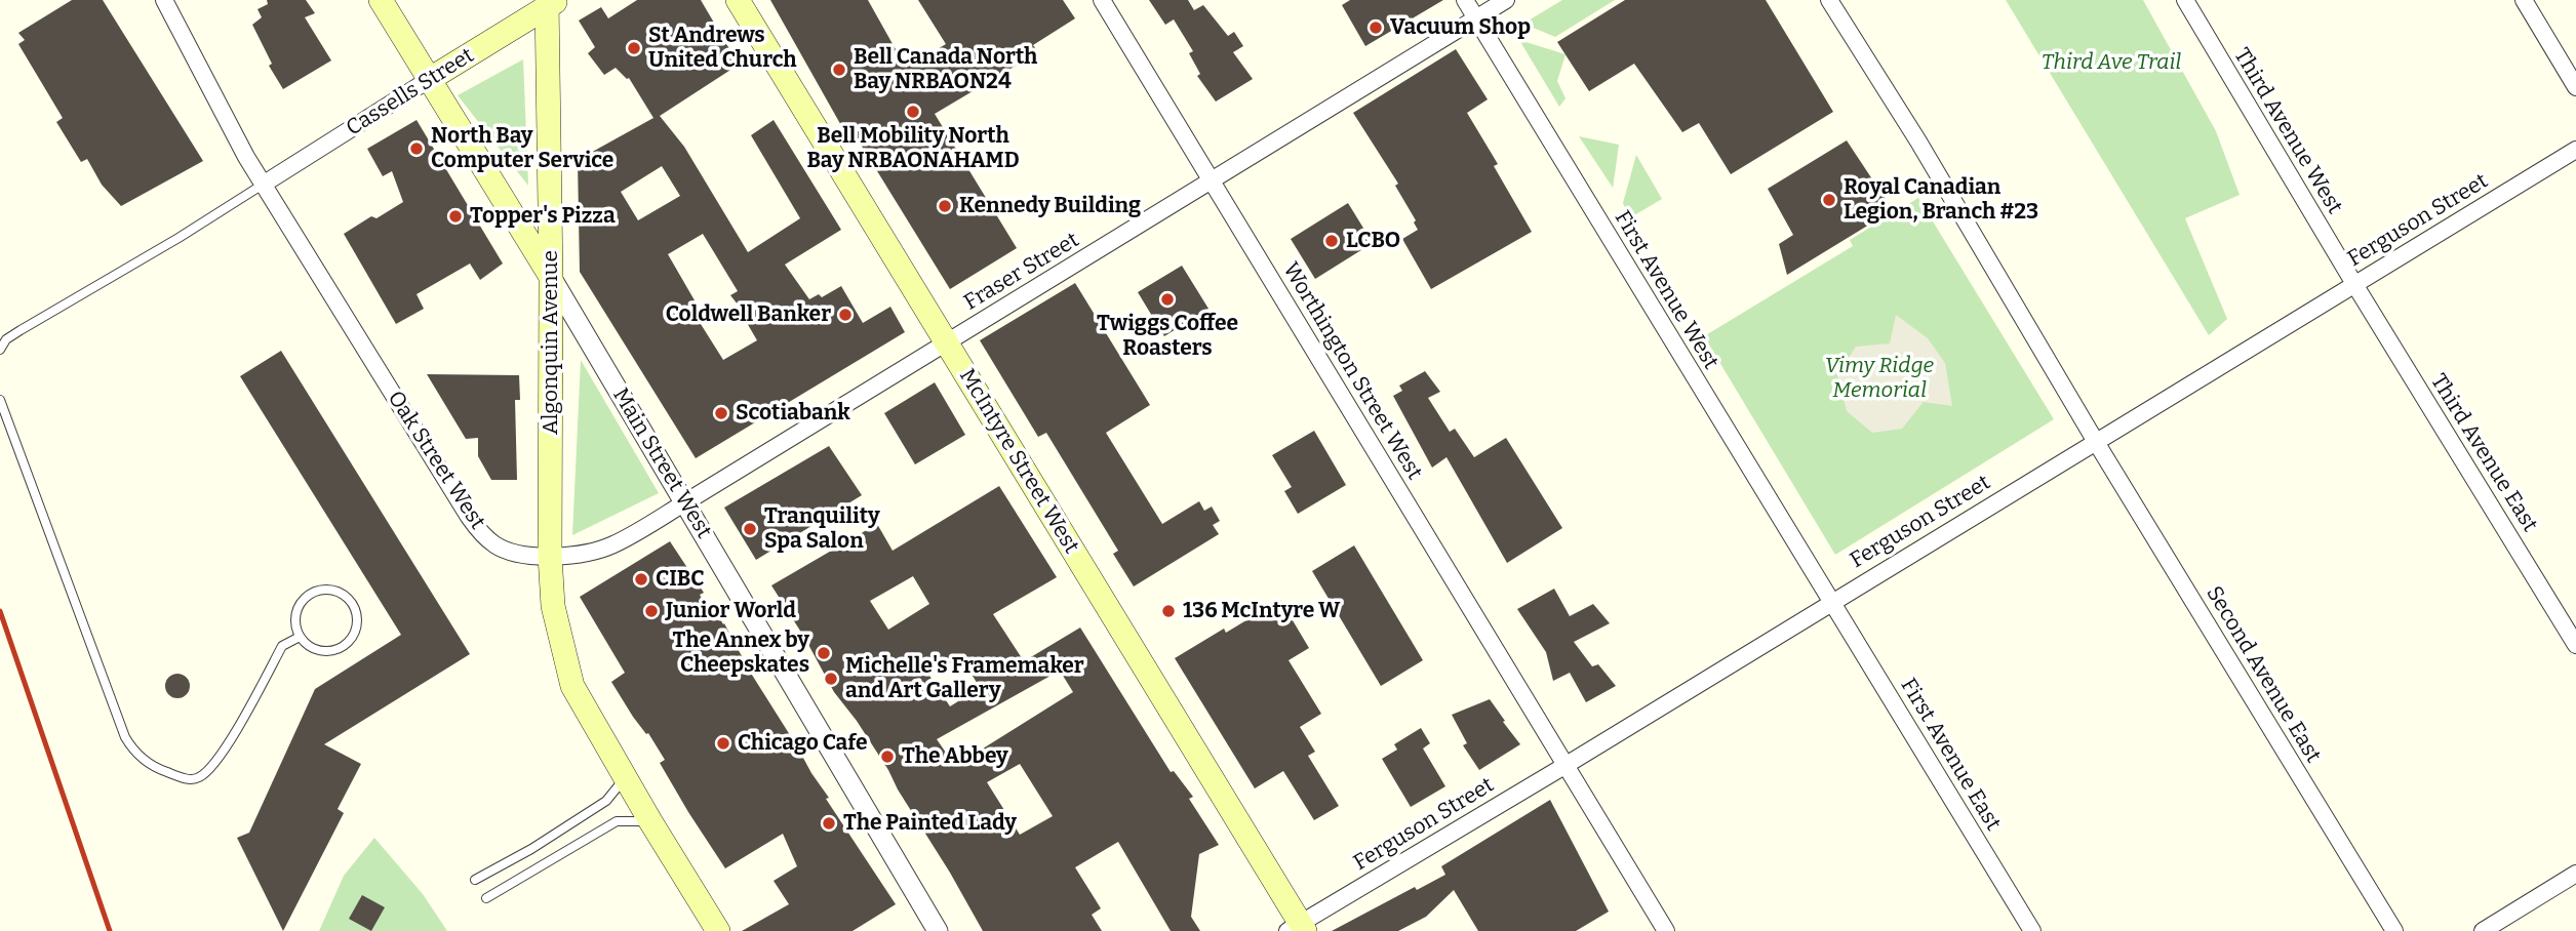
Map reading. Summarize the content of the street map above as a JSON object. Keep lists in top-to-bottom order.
{
  "streets": {
    "main road": [
      "Cassells Street",
      "Algonquin Avenue",
      "McIntyre Street West",
      "Main Street West"
    ],
    "street": [
      "Third Avenue West",
      "Ferguson Street",
      "Fraser Street",
      "First Avenue West",
      "Worthington Street West",
      "Third Avenue East",
      "Oak Street West",
      "Second Avenue East",
      "First Avenue East"
    ]
  },
  "crossings": [
    ["Cassells Street", "Algonquin Avenue"],
    ["Cassells Street", "Oak Street West"],
    ["Cassells Street", "Main Street West"],
    ["Third Avenue West", "Ferguson Street"],
    ["Third Avenue West", "Third Avenue East"],
    ["Ferguson Street", "First Avenue West"],
    ["Ferguson Street", "Worthington Street West"],
    ["Ferguson Street", "Third Avenue East"],
    ["Ferguson Street", "McIntyre Street West"],
    ["Ferguson Street", "Second Avenue East"],
    ["Ferguson Street", "First Avenue East"],
    ["Fraser Street", "First Avenue West"],
    ["Fraser Street", "Algonquin Avenue"],
    ["Fraser Street", "Worthington Street West"],
    ["Fraser Street", "Oak Street West"],
    ["Fraser Street", "McIntyre Street West"],
    ["Fraser Street", "Main Street West"],
    ["First Avenue West", "First Avenue East"],
    ["Algonquin Avenue", "Oak Street West"],
    ["Algonquin Avenue", "Main Street West"]
  ],
  "parks": ["Third Ave Trail", "Vimy Ridge Memorial"],
  "places": [
    "Vacuum Shop",
    "St Andrews United Church",
    "Bell Canada North Bay NRBAON24",
    "Bell Mobility North Bay NRBAONAHAMD",
    "North Bay Computer Service",
    "Royal Canadian Legion, Branch #23",
    "Kennedy Building",
    "Topper's Pizza",
    "LCBO",
    "Twiggs Coffee Roasters",
    "Coldwell Banker",
    "Scotiabank",
    "Tranquility Spa Salon",
    "CIBC",
    "Junior World",
    "136 McIntyre W",
    "The Annex by Cheepskates",
    "Michelle's Framemaker and Art Gallery",
    "Chicago Cafe",
    "The Abbey",
    "The Painted Lady"
  ]
}
